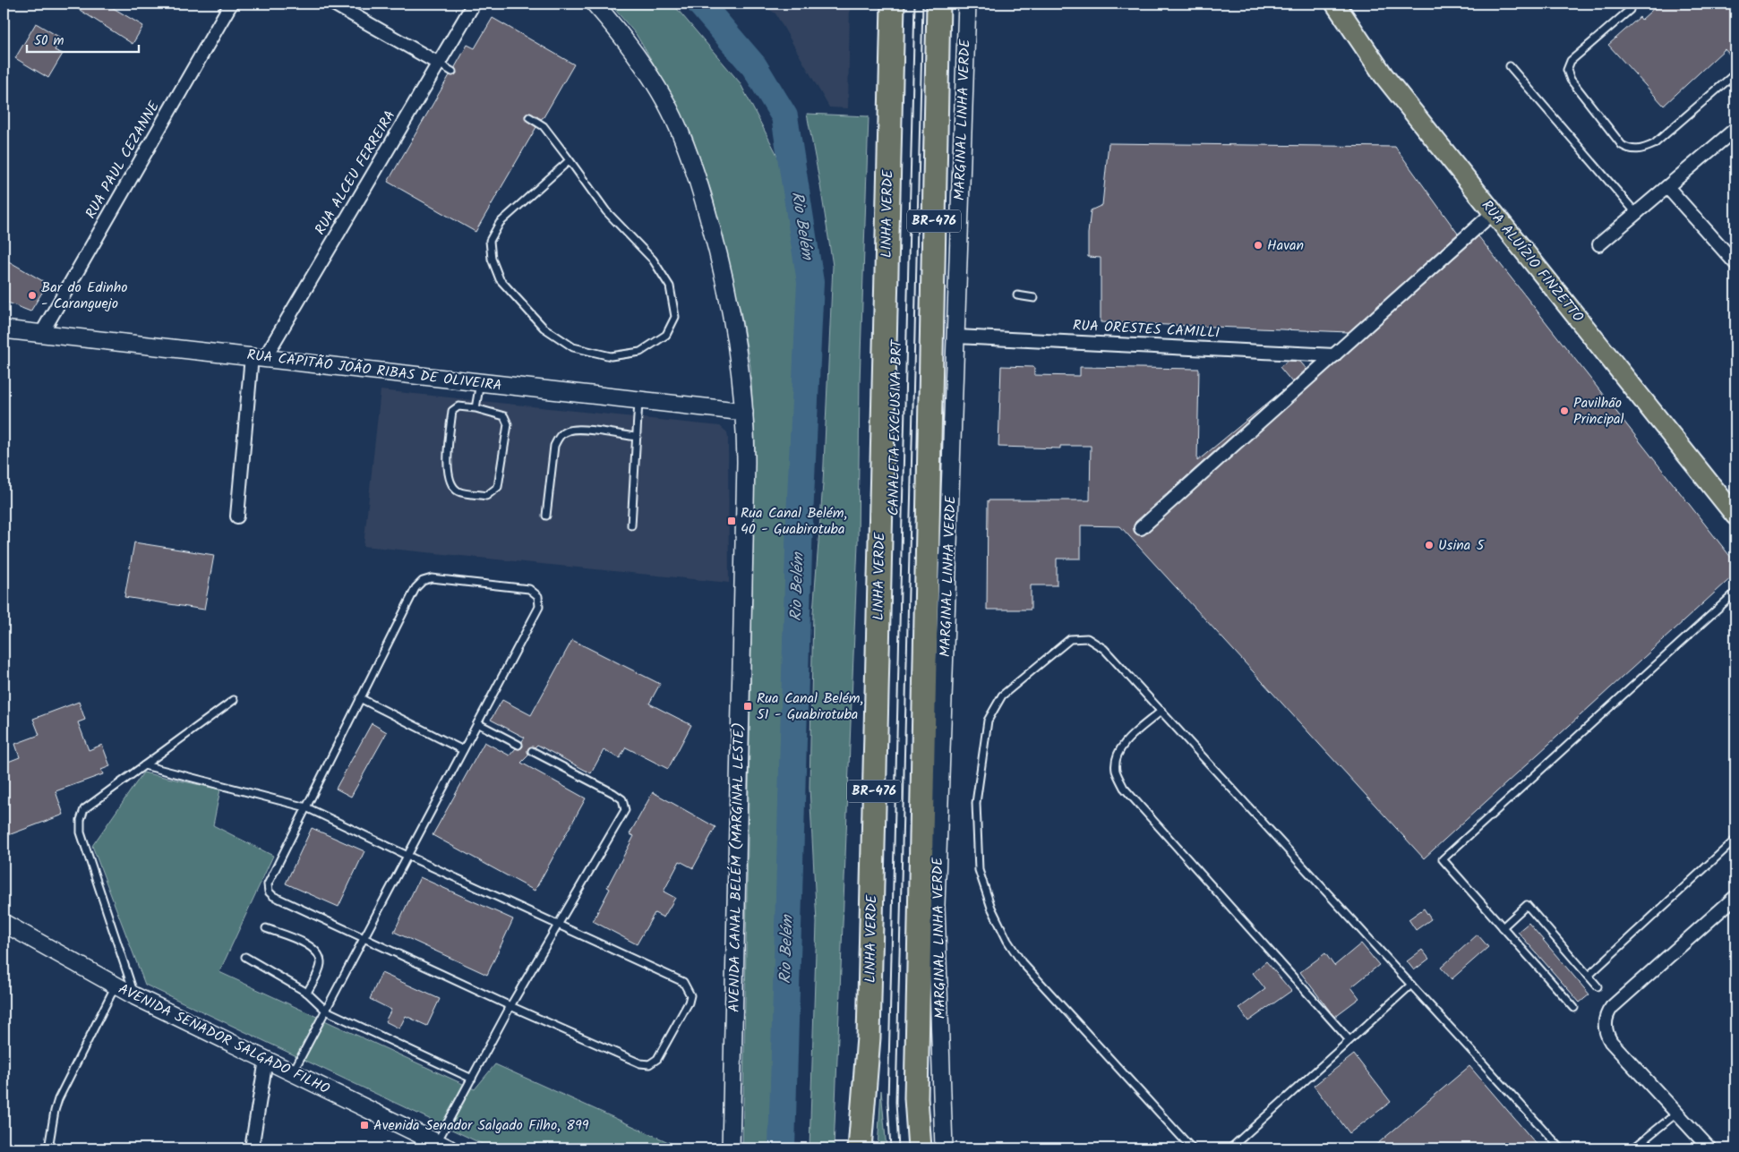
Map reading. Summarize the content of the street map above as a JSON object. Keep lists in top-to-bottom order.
{
  "streets": {
    "highway": ["LINHA VERDE", "BR-476"],
    "main road": ["RUA ALUÍZIO FINZETTO"],
    "street": [
      "MARGINAL LINHA VERDE",
      "RUA PAUL CEZANNE",
      "RUA ALCEU FERREIRA",
      "RUA ORESTES CAMILLI",
      "RUA CAPITÃO JOÃO RIBAS DE OLIVEIRA",
      "AVENIDA CANAL BELÉM (MARGINAL LESTE)",
      "AVENIDA SENADOR SALGADO FILHO"
    ],
    "lane": ["CANALETA EXCLUSIVA BRT"]
  },
  "crossings": [
    ["MARGINAL LINHA VERDE", "RUA ORESTES CAMILLI"],
    ["RUA PAUL CEZANNE", "RUA CAPITÃO JOÃO RIBAS DE OLIVEIRA"],
    ["RUA ALCEU FERREIRA", "RUA CAPITÃO JOÃO RIBAS DE OLIVEIRA"],
    ["RUA CAPITÃO JOÃO RIBAS DE OLIVEIRA", "AVENIDA CANAL BELÉM (MARGINAL LESTE)"]
  ],
  "water": ["Rio Belém"],
  "places": {
    "other": [
      "Havan",
      "Bar do Edinho - Caranguejo",
      "Pavilhão Principal",
      "Usina 5"
    ],
    "transit": ["Rua Canal Belém, 40 - Guabirotuba", "Rua Canal Belém, 51 - Guabirotuba", "Avenida Senador Salgado Filho, 899"]
  },
  "scale_bar": "50 m"
}
